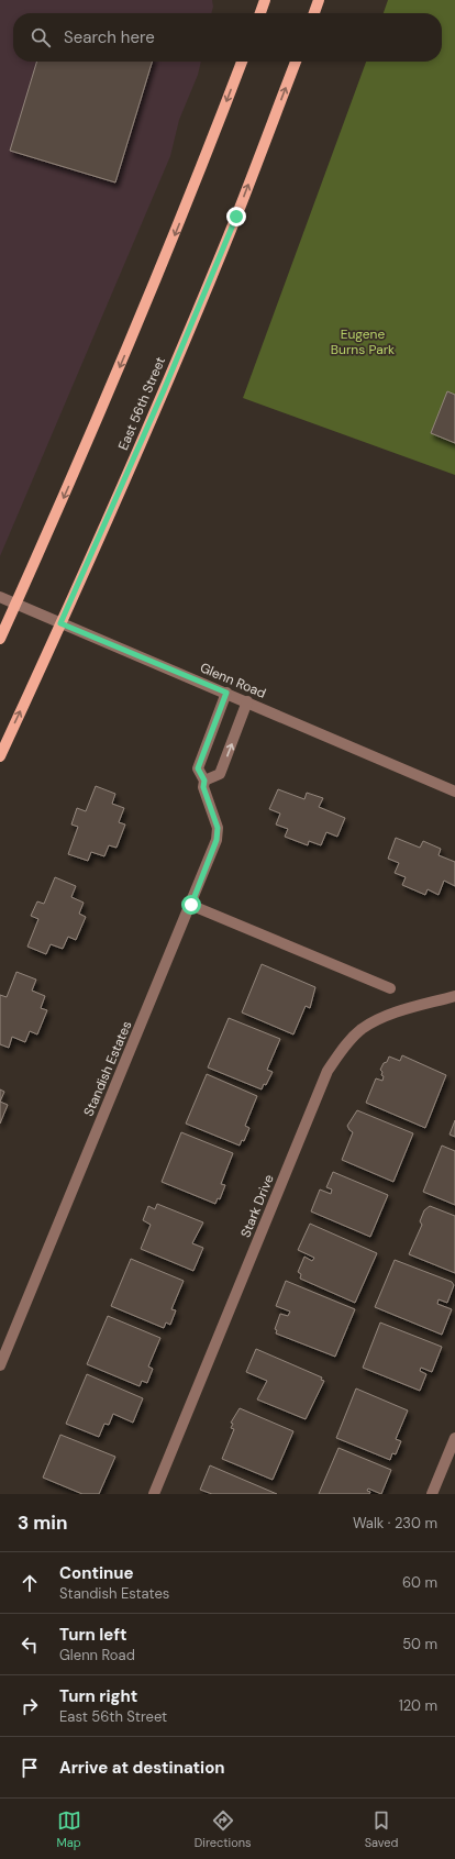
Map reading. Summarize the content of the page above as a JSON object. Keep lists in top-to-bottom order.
{
  "streets": {
    "main road": ["East 56th Street"],
    "street": ["Glenn Road", "Standish Estates", "Stark Drive"]
  },
  "crossings": [
    ["East 56th Street", "Glenn Road"],
    ["Glenn Road", "Standish Estates"]
  ],
  "parks": ["Eugene Burns Park"],
  "page": {
    "search": "Search here",
    "heading": ["3 min", "Walk · 230 m"],
    "list": [
      ["Continue", "Standish Estates", "60 m"],
      ["Turn left", "Glenn Road", "50 m"],
      ["Turn right", "East 56th Street", "120 m"],
      "Arrive at destination"
    ],
    "nav": ["Map", "Directions", "Saved"]
  }
}
